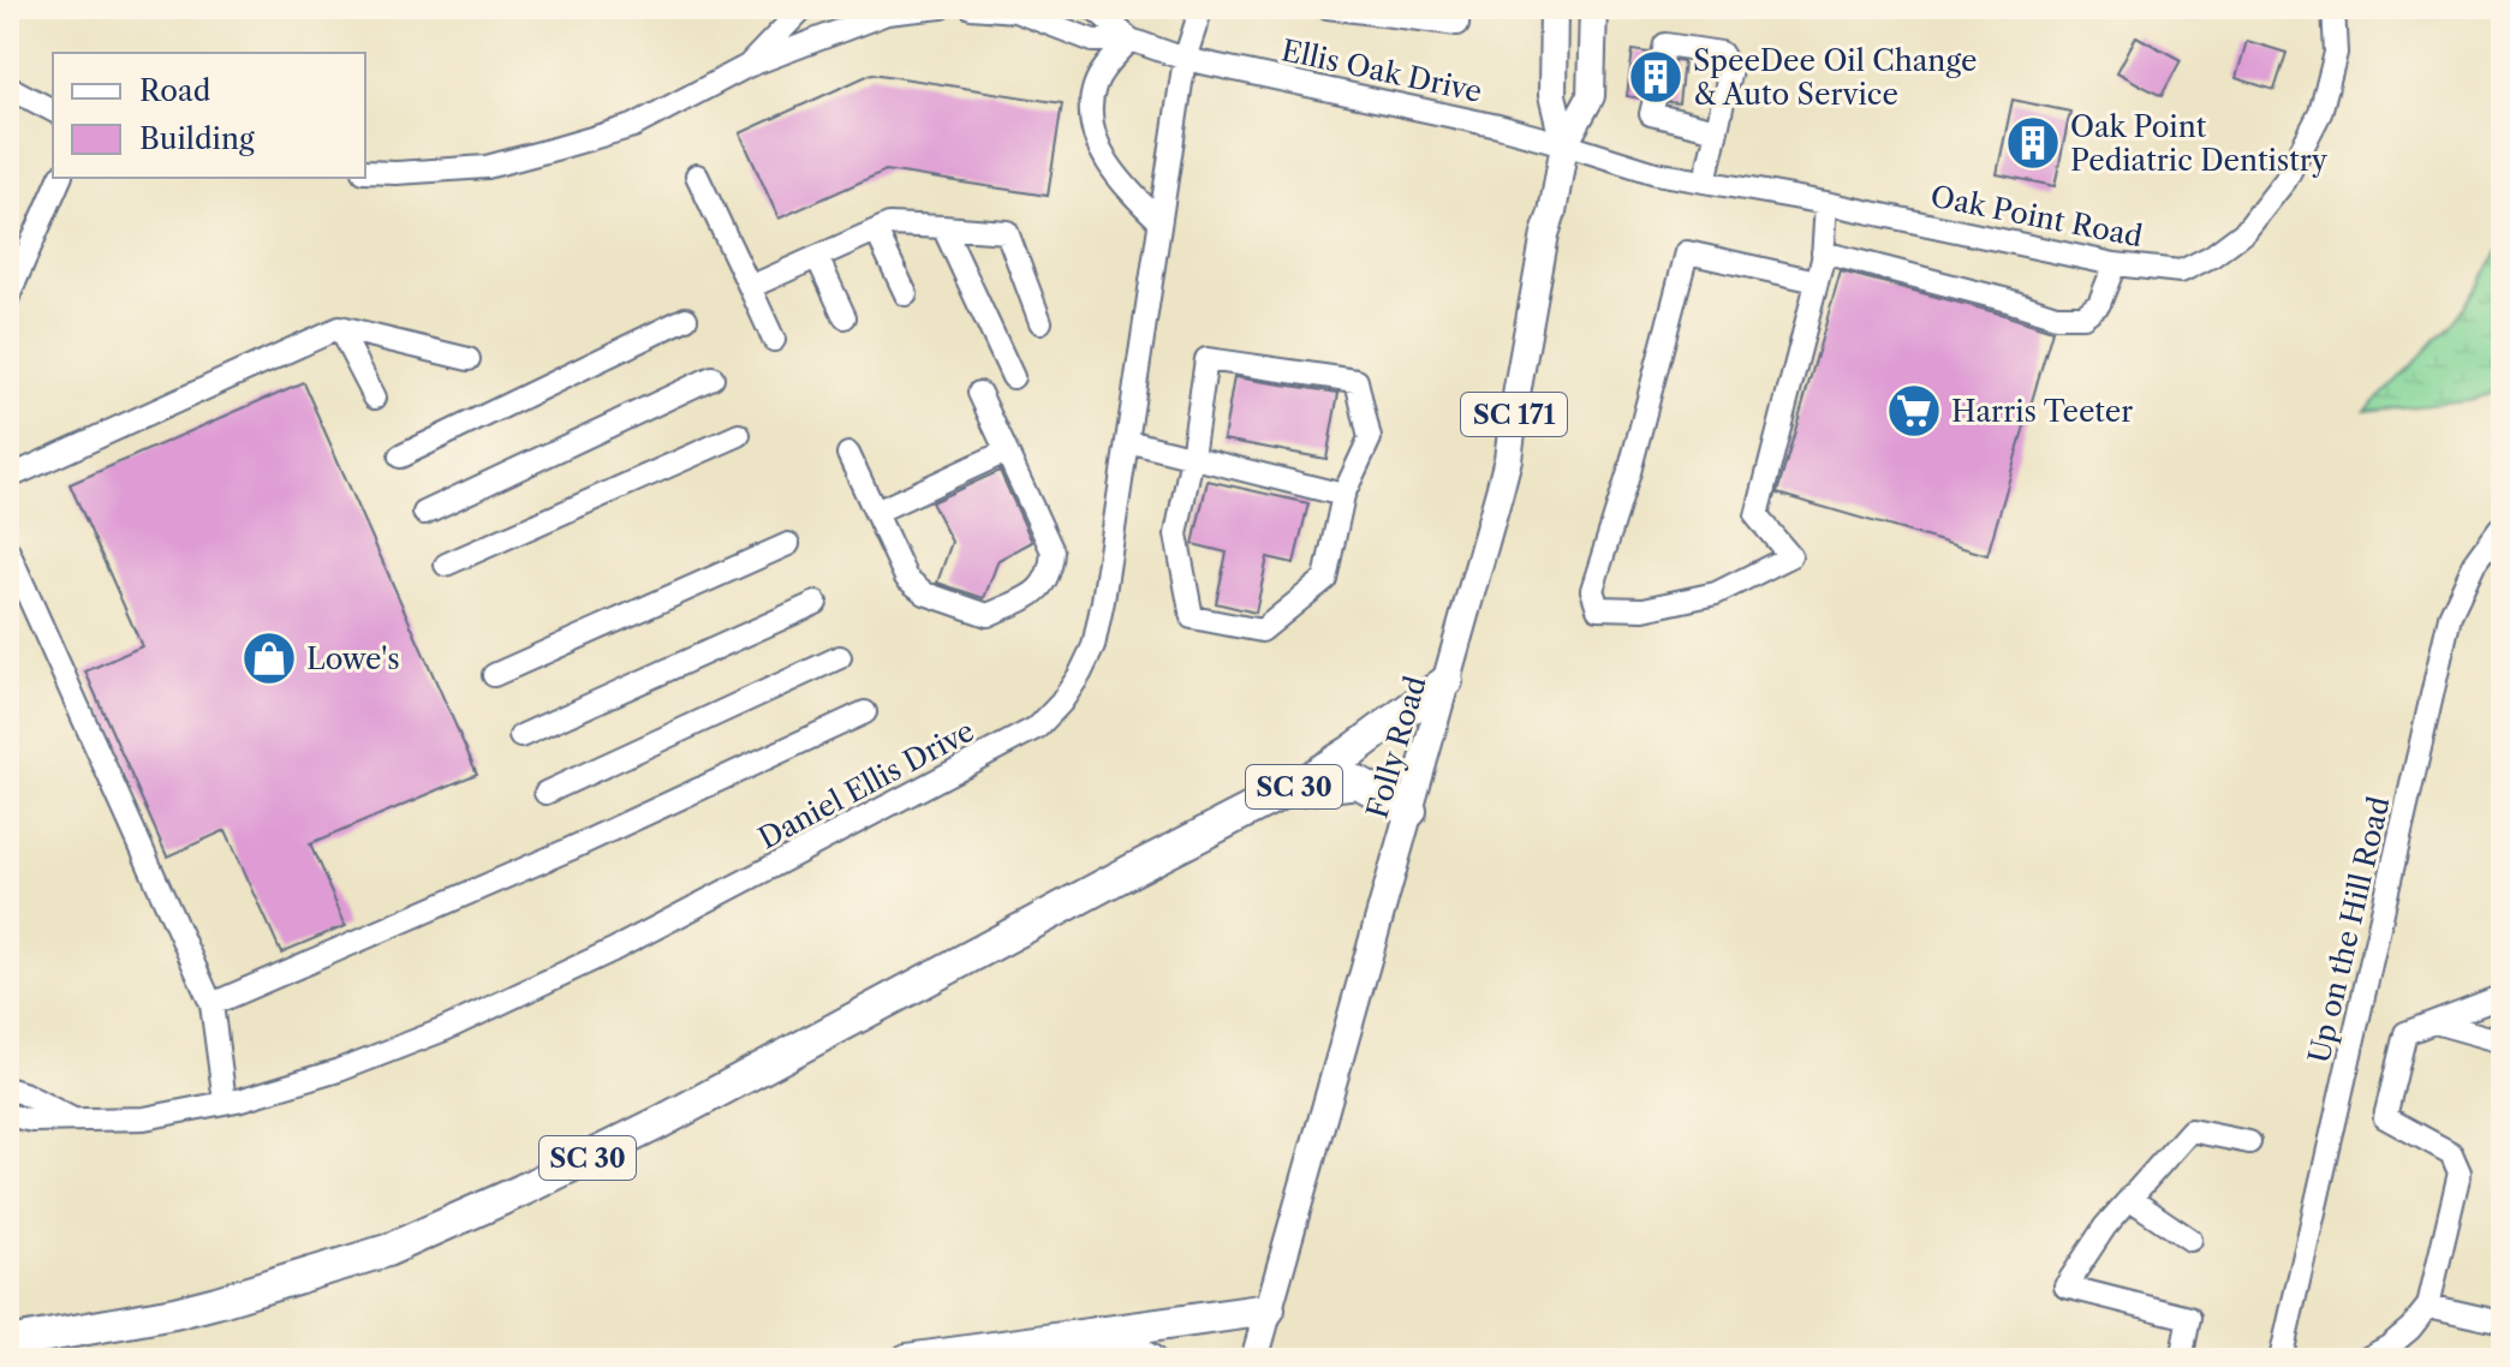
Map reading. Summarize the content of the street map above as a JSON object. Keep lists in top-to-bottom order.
{
  "streets": {
    "highway": ["SC 30"],
    "main road": ["SC 171", "Folly Road"],
    "street": [
      "Ellis Oak Drive",
      "Oak Point Road",
      "Daniel Ellis Drive",
      "Up on the Hill Road"
    ]
  },
  "crossings": [
    ["Ellis Oak Drive", "Oak Point Road"],
    ["Ellis Oak Drive", "Folly Road"],
    ["Ellis Oak Drive", "Daniel Ellis Drive"],
    ["Oak Point Road", "Folly Road"],
    ["Folly Road", "SC 30"]
  ],
  "places": {
    "building": ["SpeeDee Oil Change & Auto Service", "Oak Point Pediatric Dentistry"],
    "supermarket": ["Harris Teeter"],
    "shop": ["Lowe's"]
  },
  "legend": ["Road", "Building"]
}
